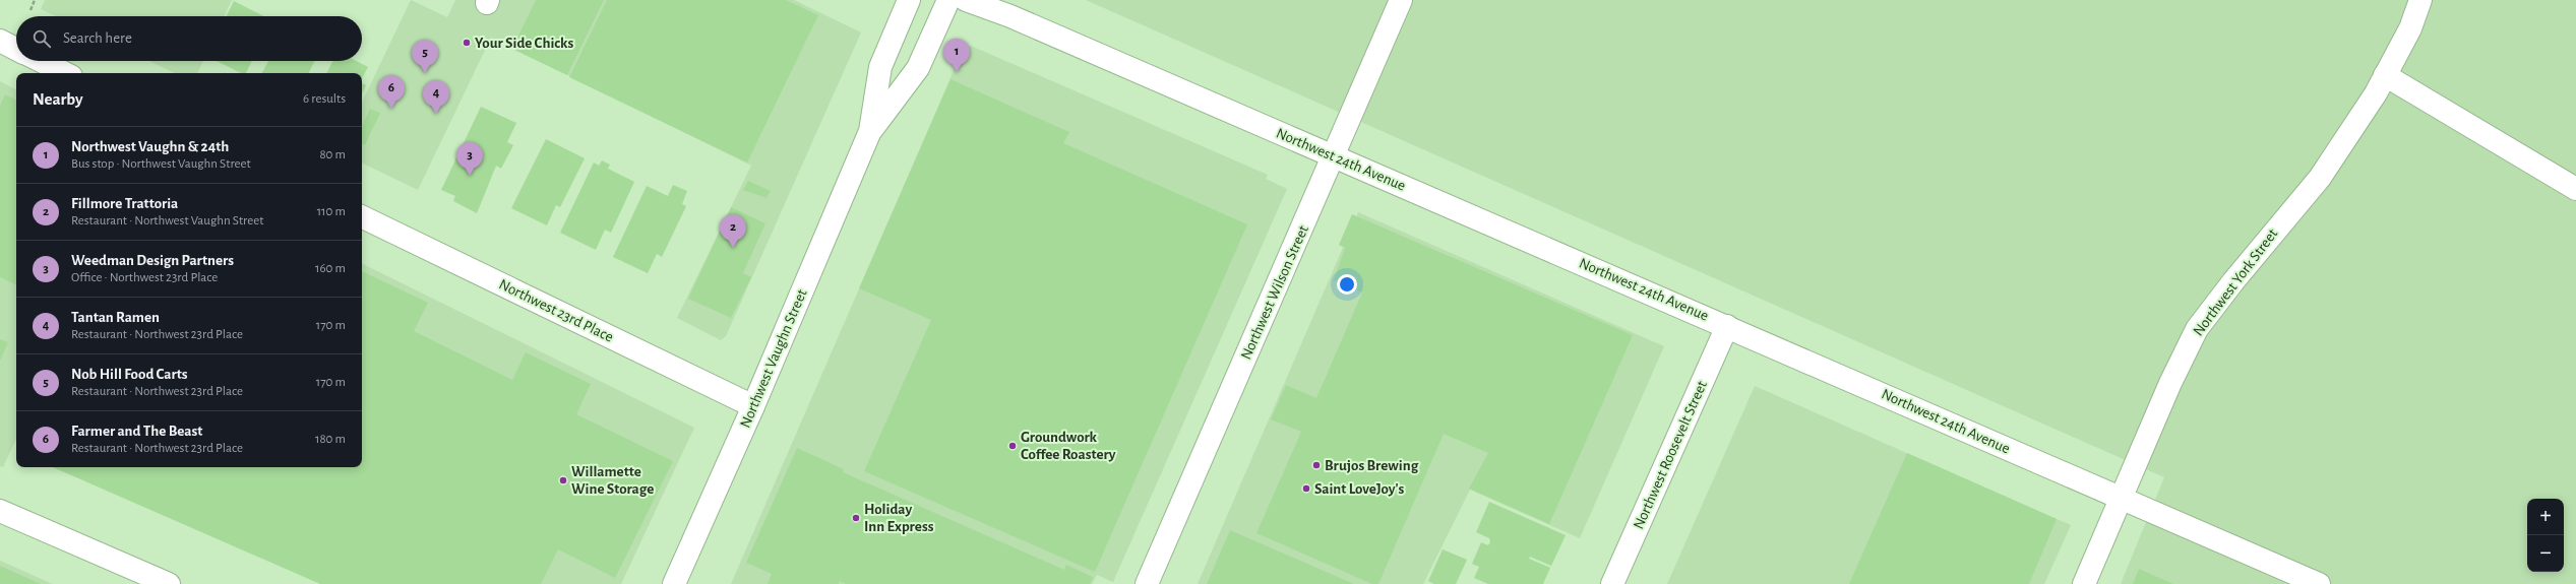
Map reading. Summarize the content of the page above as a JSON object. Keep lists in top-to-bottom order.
{
  "streets": {
    "street": [
      "Northwest 24th Avenue",
      "Northwest York Street",
      "Northwest Wilson Street",
      "Northwest 23rd Place",
      "Northwest Vaughn Street",
      "Northwest Roosevelt Street"
    ]
  },
  "crossings": [
    ["Northwest 24th Avenue", "Northwest York Street"],
    ["Northwest 24th Avenue", "Northwest Wilson Street"],
    ["Northwest 24th Avenue", "Northwest Roosevelt Street"],
    ["Northwest 23rd Place", "Northwest Vaughn Street"]
  ],
  "places": [
    "Your Side Chicks",
    "Groundwork Coffee Roastery",
    "Brujos Brewing",
    "Willamette Wine Storage",
    "Saint LoveJoy's",
    "Holiday Inn Express"
  ],
  "page": {
    "search": "Search here",
    "pins": [
      "1",
      "5",
      "6",
      "4",
      "3",
      "2"
    ],
    "heading": ["Nearby", "6 results"],
    "list": [
      {
        "mark": "1",
        "name": "Northwest Vaughn & 24th",
        "note": "Bus stop · Northwest Vaughn Street",
        "value": "80 m"
      },
      {
        "mark": "2",
        "name": "Fillmore Trattoria",
        "note": "Restaurant · Northwest Vaughn Street",
        "value": "110 m"
      },
      {
        "mark": "3",
        "name": "Weedman Design Partners",
        "note": "Office · Northwest 23rd Place",
        "value": "160 m"
      },
      {
        "mark": "4",
        "name": "Tantan Ramen",
        "note": "Restaurant · Northwest 23rd Place",
        "value": "170 m"
      },
      {
        "mark": "5",
        "name": "Nob Hill Food Carts",
        "note": "Restaurant · Northwest 23rd Place",
        "value": "170 m"
      },
      {
        "mark": "6",
        "name": "Farmer and The Beast",
        "note": "Restaurant · Northwest 23rd Place",
        "value": "180 m"
      }
    ],
    "map_buttons": ["+", "−"]
  }
}
